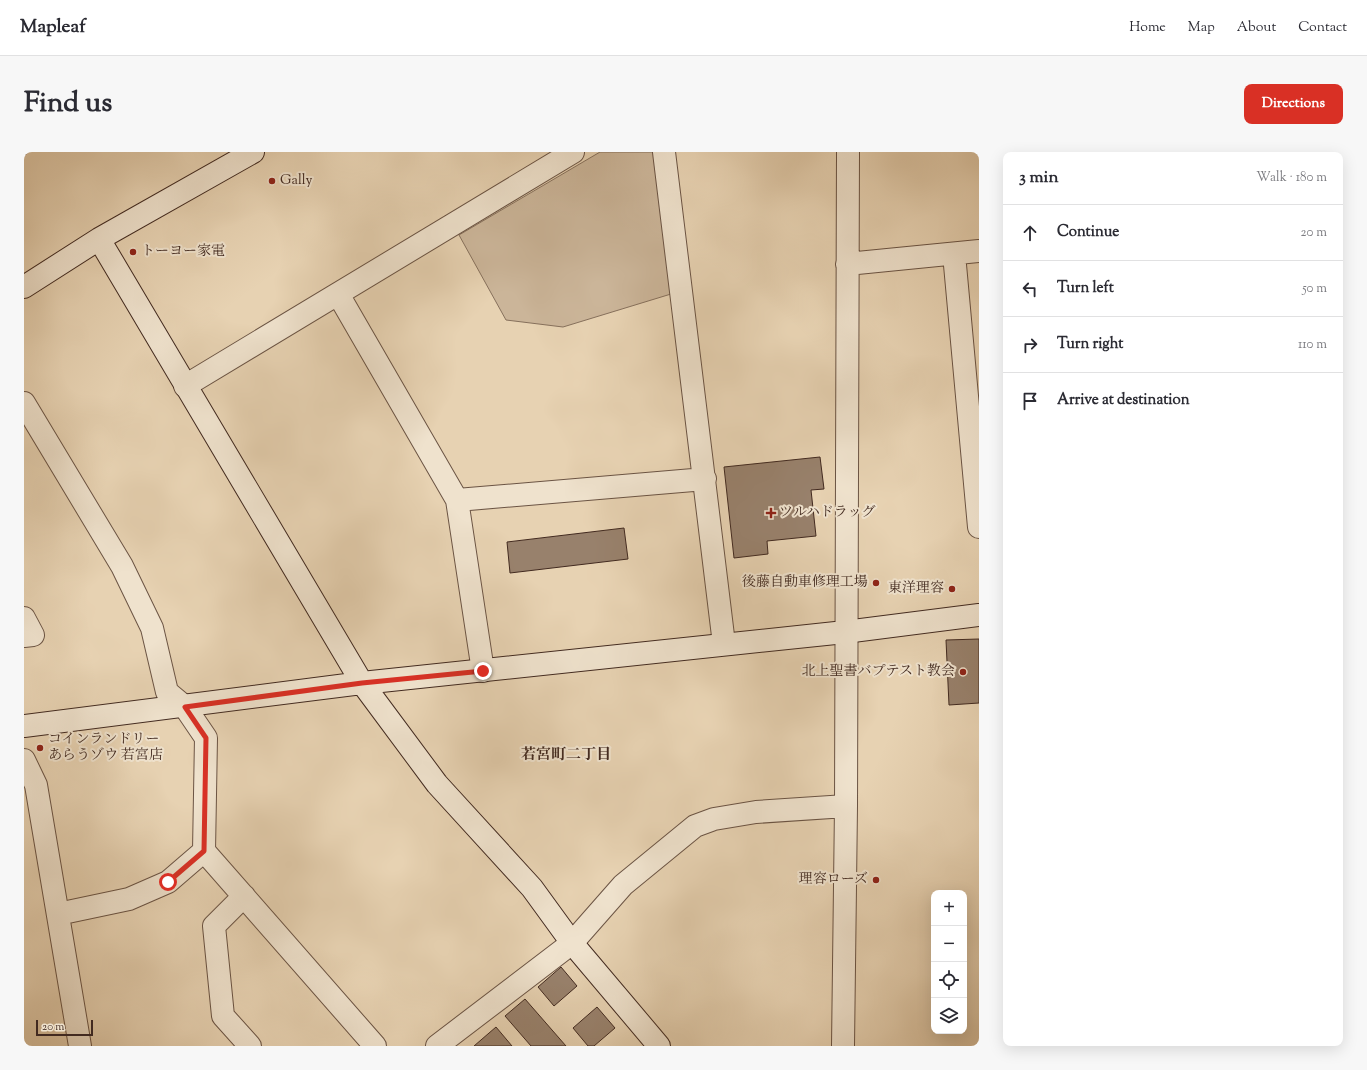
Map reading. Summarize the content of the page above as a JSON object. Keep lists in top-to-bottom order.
{
  "districts": ["若宮町二丁目"],
  "places": {
    "other": [
      "Gally",
      "トーヨー家電",
      "後藤自動車修理工場",
      "東洋理容",
      "北上聖書バプテスト教会",
      "コインランドリー あらうゾウ 若宮店",
      "理容ローズ"
    ],
    "health": ["ツルハドラッグ"]
  },
  "scale_bar": "20 m",
  "page": {
    "header": "Mapleaf",
    "nav": [
      "Home",
      "Map",
      "About",
      "Contact"
    ],
    "title": "Find us",
    "buttons": "Directions",
    "heading": ["3 min", "Walk · 180 m"],
    "list": [
      ["Continue", "20 m"],
      ["Turn left", "50 m"],
      ["Turn right", "110 m"],
      "Arrive at destination"
    ],
    "map_buttons": ["+", "−"],
    "scale": "20 m"
  }
}
